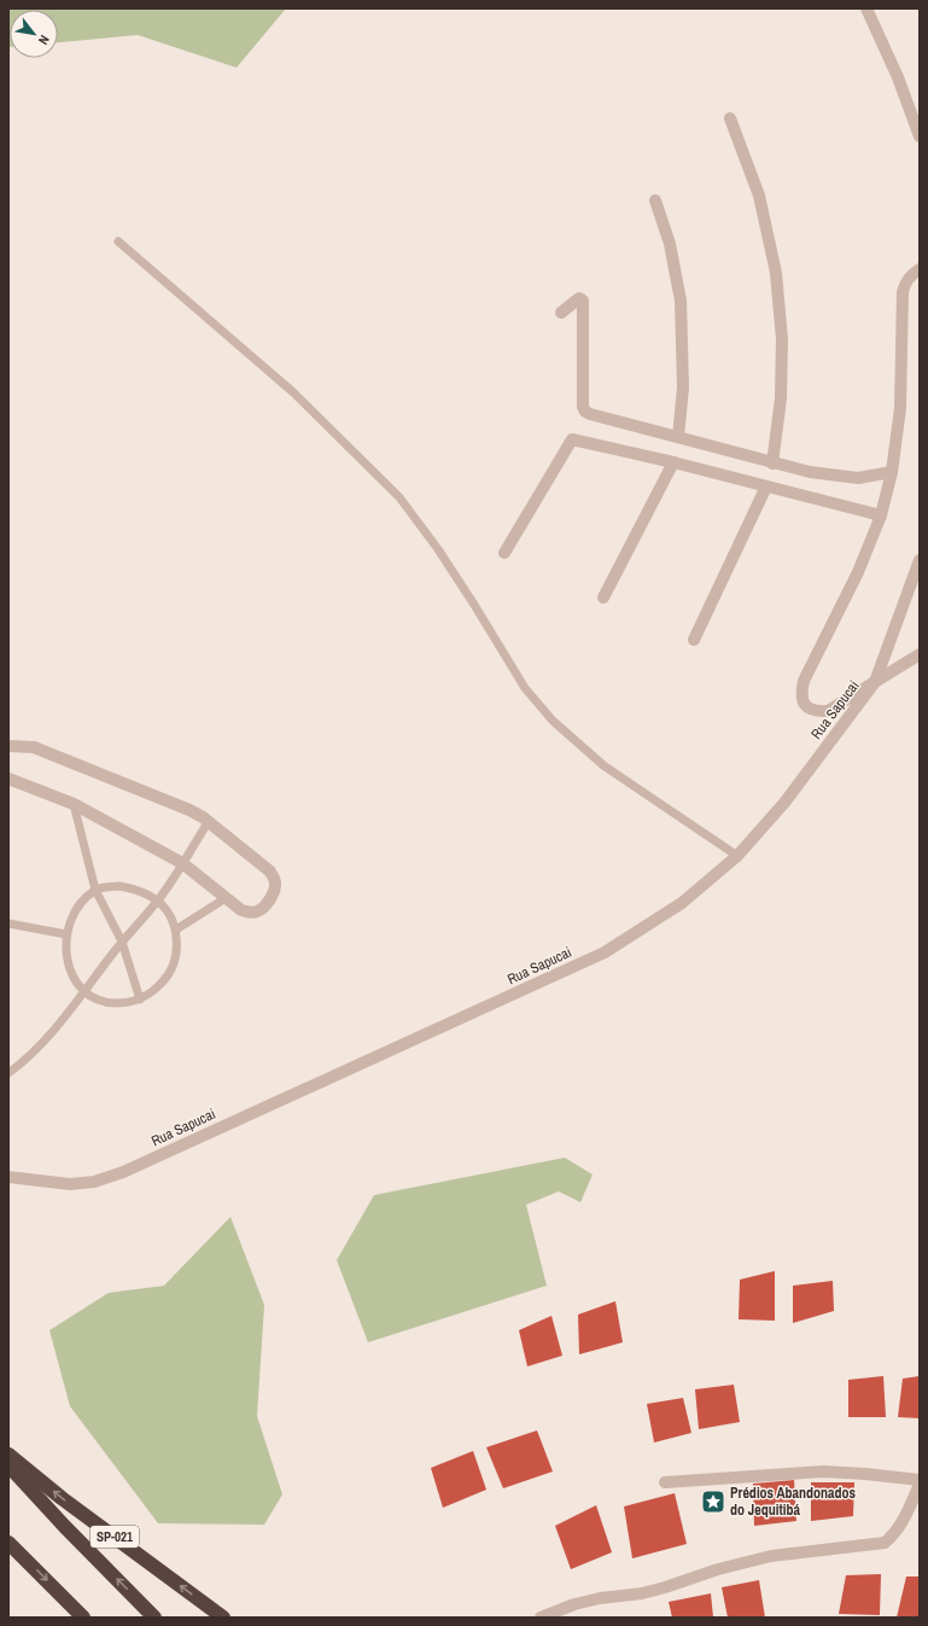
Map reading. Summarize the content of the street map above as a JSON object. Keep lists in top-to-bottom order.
{
  "streets": {
    "highway": ["SP-021"],
    "street": ["Rua Sapucai"]
  },
  "places": {
    "place": ["Prédios Abandonados do Jequitibá"]
  },
  "north": "bottom right"
}
